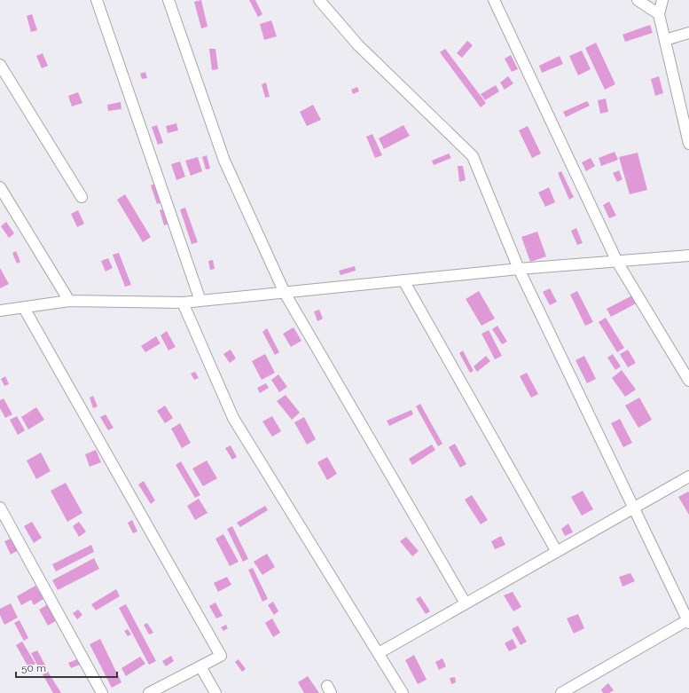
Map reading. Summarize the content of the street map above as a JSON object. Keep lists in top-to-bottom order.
{
  "scale_bar": "50 m"
}
